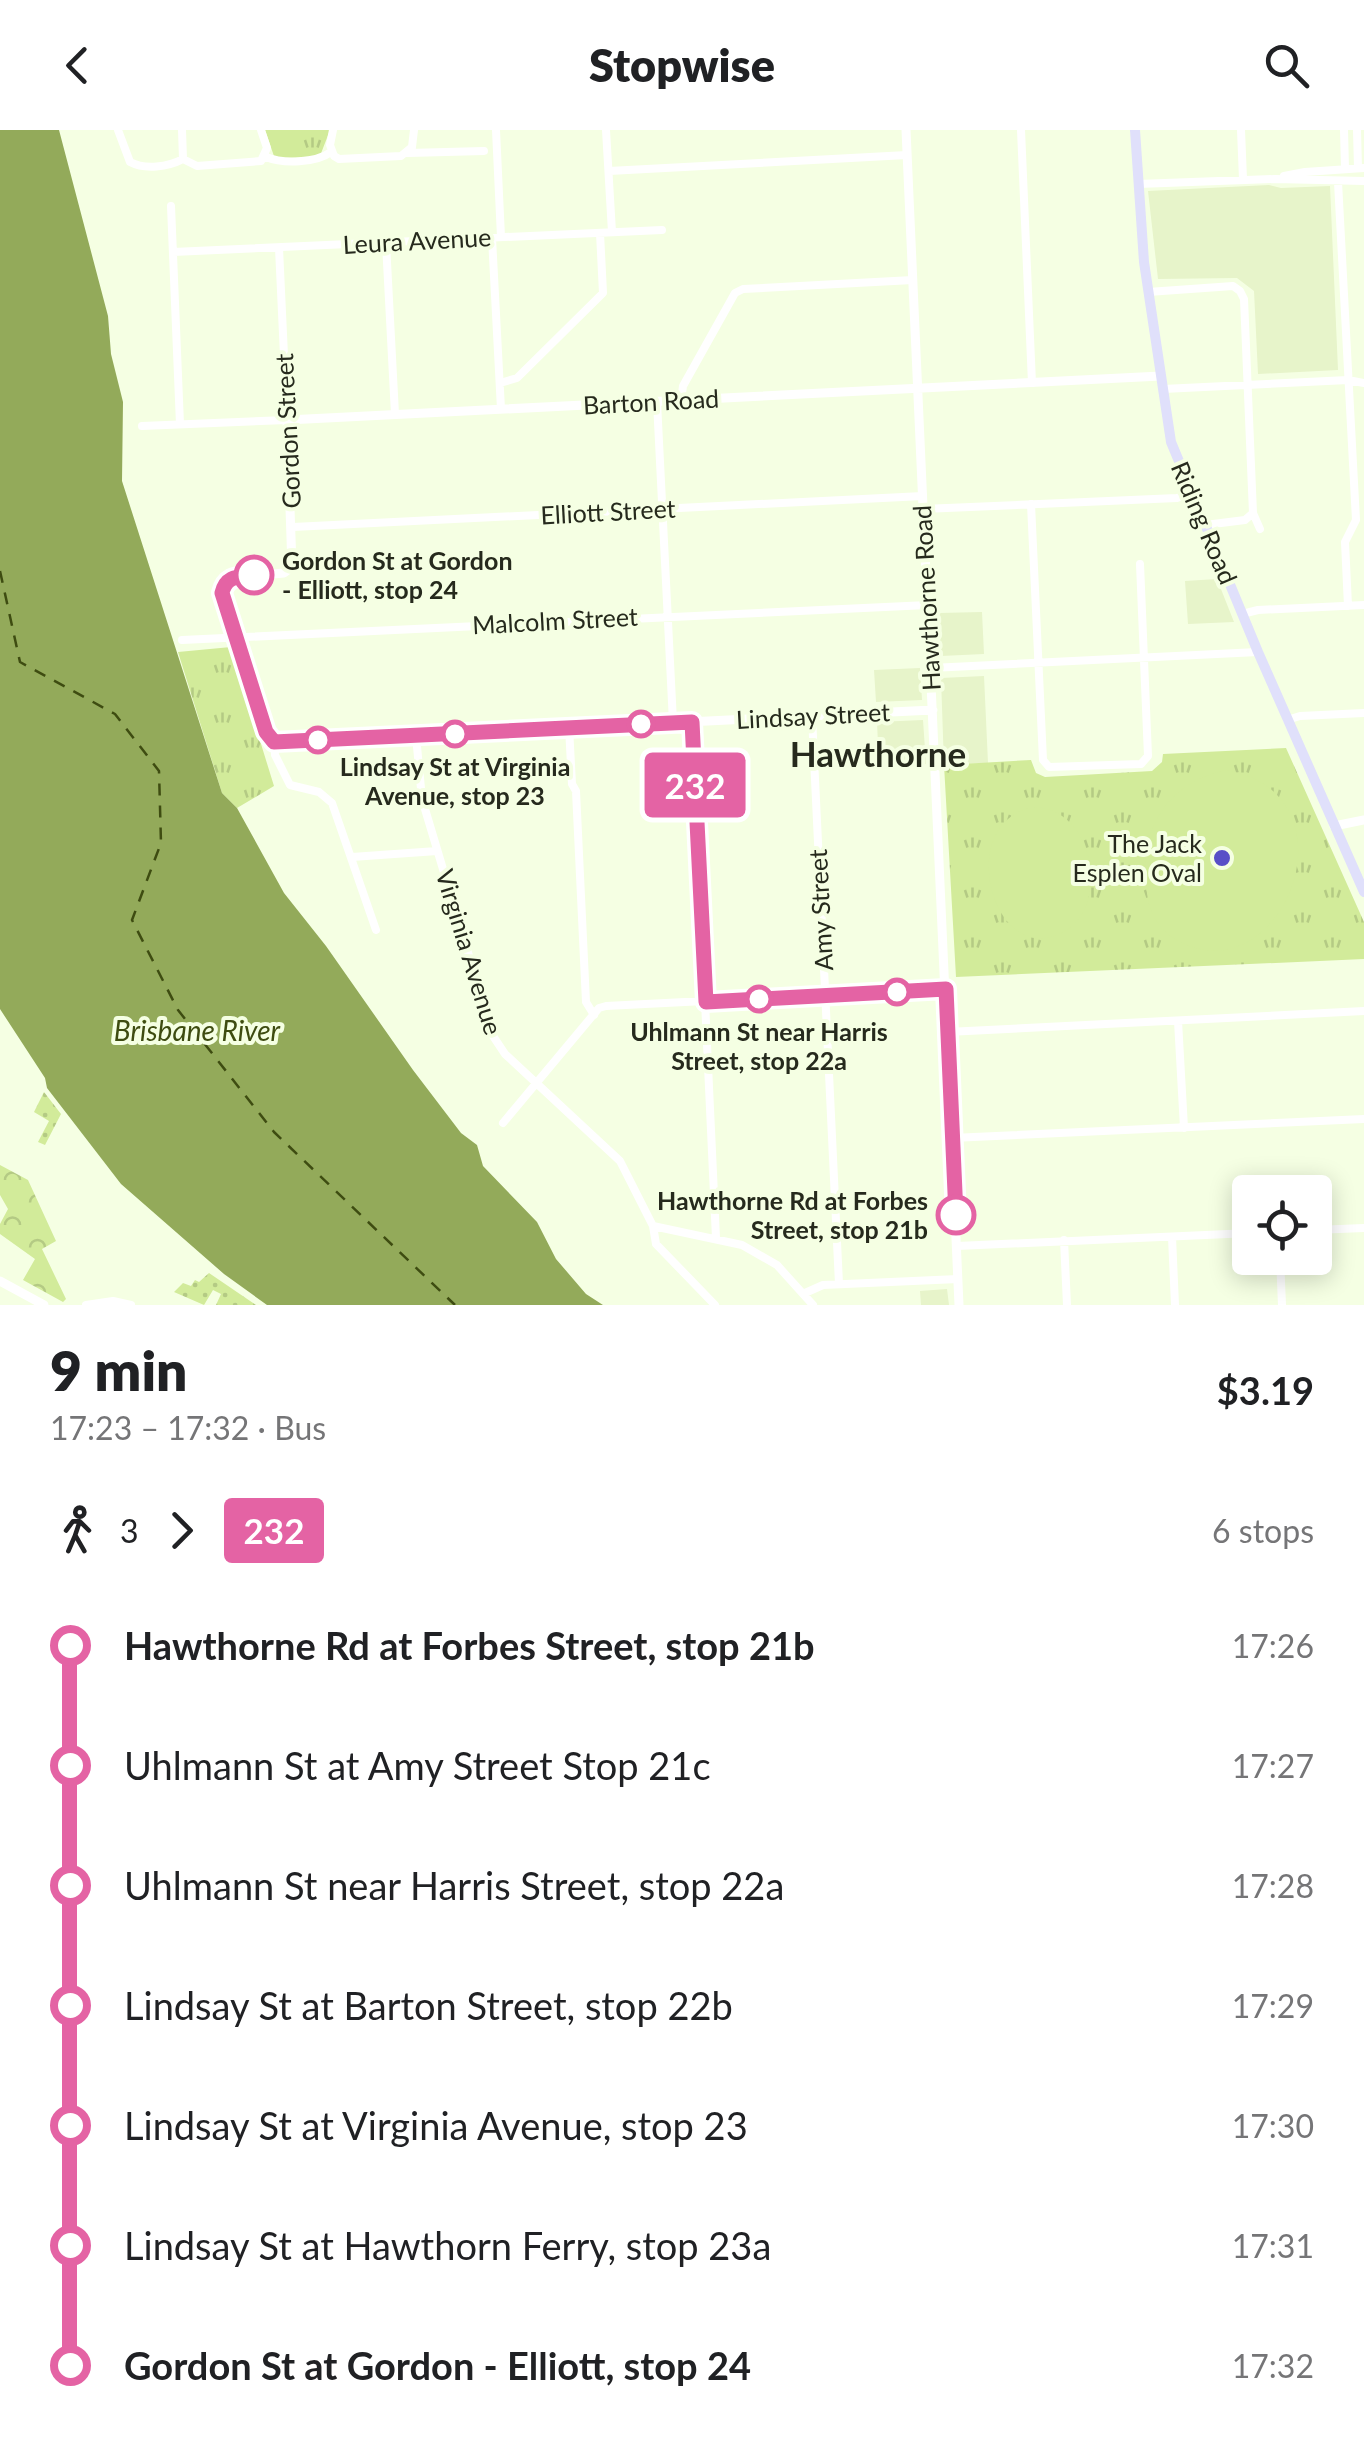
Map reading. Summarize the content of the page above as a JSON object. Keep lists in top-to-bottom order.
{
  "streets": {
    "main road": ["Riding Road"],
    "street": [
      "Leura Avenue",
      "Barton Road",
      "Gordon Street",
      "Elliott Street",
      "Hawthorne Road",
      "Malcolm Street",
      "Lindsay Street",
      "Amy Street",
      "Virginia Avenue"
    ]
  },
  "crossings": [
    ["Leura Avenue", "Gordon Street"],
    ["Barton Road", "Gordon Street"],
    ["Barton Road", "Riding Road"],
    ["Barton Road", "Hawthorne Road"],
    ["Gordon Street", "Elliott Street"],
    ["Gordon Street", "Malcolm Street"],
    ["Gordon Street", "Lindsay Street"],
    ["Elliott Street", "Hawthorne Road"],
    ["Hawthorne Road", "Malcolm Street"],
    ["Hawthorne Road", "Lindsay Street"],
    ["Lindsay Street", "Amy Street"],
    ["Lindsay Street", "Virginia Avenue"]
  ],
  "districts": ["Hawthorne"],
  "water": ["Brisbane River"],
  "places": [
    "Gordon St at Gordon - Elliott, stop 24",
    "Lindsay St at Virginia Avenue, stop 23",
    "The Jack Esplen Oval",
    "Uhlmann St near Harris Street, stop 22a",
    "Hawthorne Rd at Forbes Street, stop 21b"
  ],
  "lines": ["bus line 232"],
  "page": {
    "header": "Stopwise",
    "on_map": "232",
    "heading": ["9 min", "17:23 – 17:32 · Bus", "$3.19"],
    "legs": ["3", "232", "6 stops"],
    "list": [
      {
        "name": "Hawthorne Rd at Forbes Street, stop 21b",
        "value": "17:26"
      },
      {
        "name": "Uhlmann St at Amy Street Stop 21c",
        "value": "17:27"
      },
      {
        "name": "Uhlmann St near Harris Street, stop 22a",
        "value": "17:28"
      },
      {
        "name": "Lindsay St at Barton Street, stop 22b",
        "value": "17:29"
      },
      {
        "name": "Lindsay St at Virginia Avenue, stop 23",
        "value": "17:30"
      },
      {
        "name": "Lindsay St at Hawthorn Ferry, stop 23a",
        "value": "17:31"
      },
      {
        "name": "Gordon St at Gordon - Elliott, stop 24",
        "value": "17:32"
      }
    ]
  }
}
